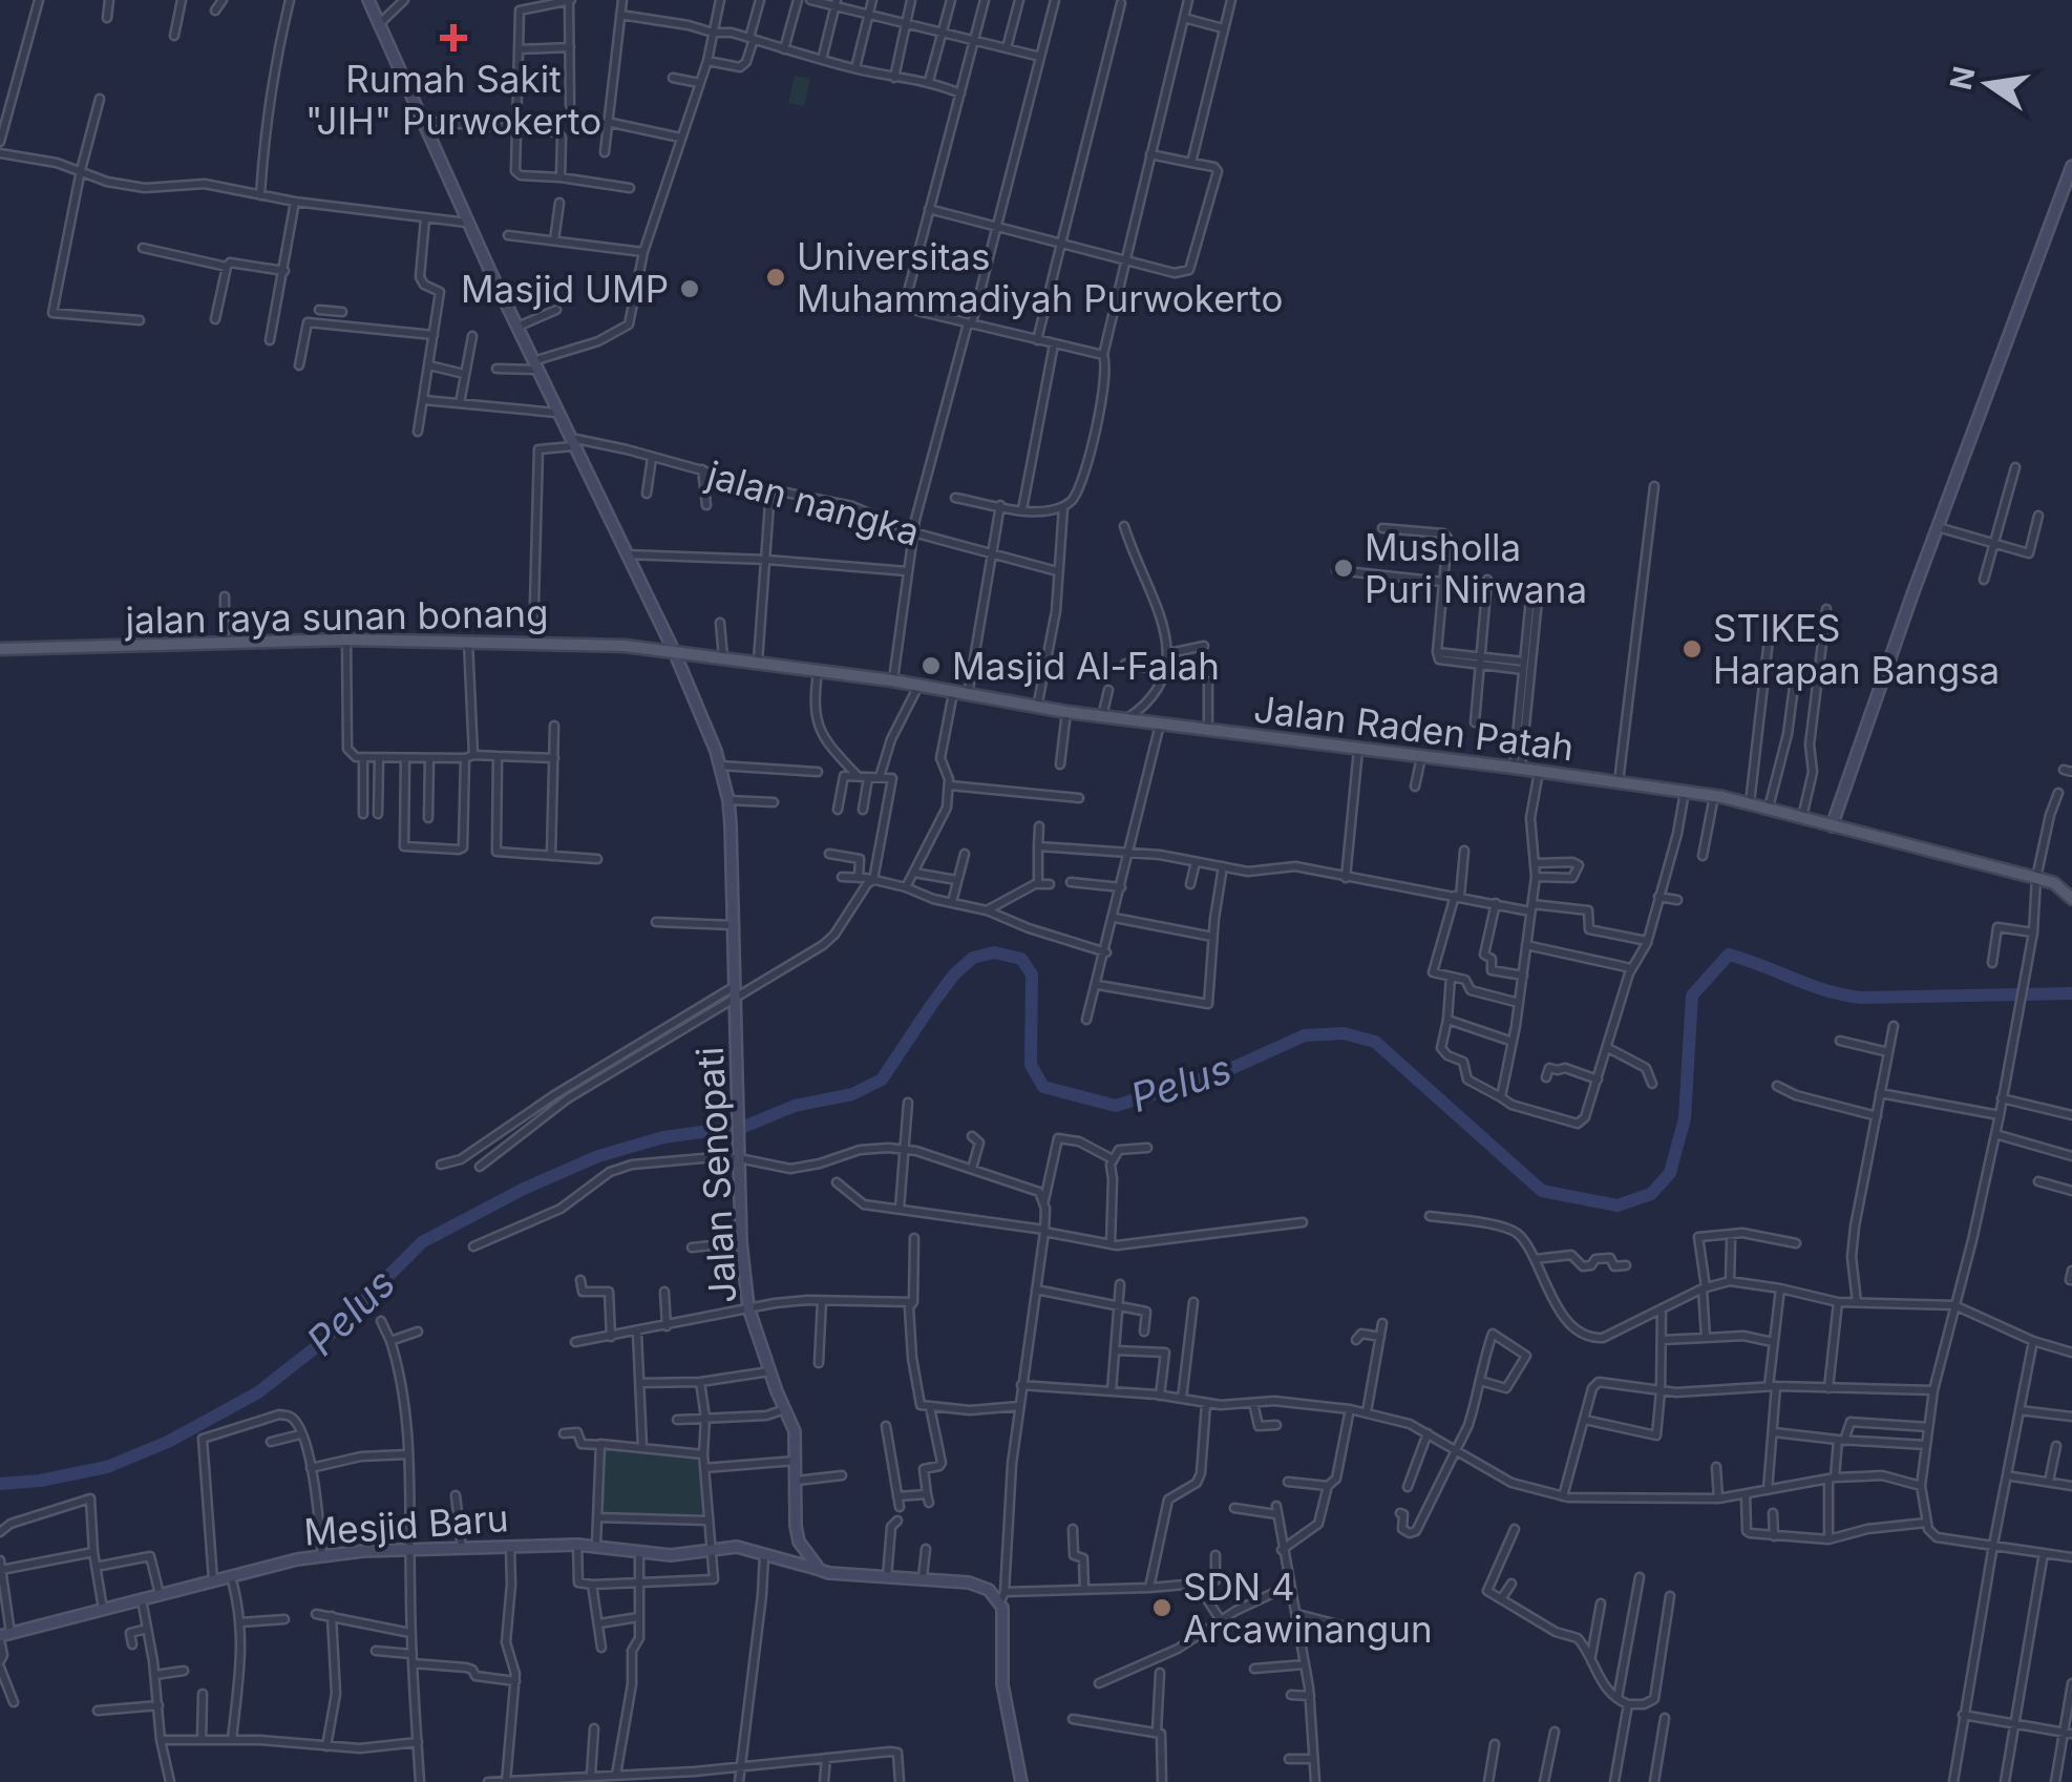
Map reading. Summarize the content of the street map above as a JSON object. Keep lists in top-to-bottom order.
{
  "streets": {
    "main road": [
      "jalan raya sunan bonang",
      "Jalan Raden Patah",
      "Jalan Senopati",
      "Mesjid Baru"
    ],
    "street": ["jalan nangka"]
  },
  "crossings": [
    ["jalan nangka", "Jalan Senopati"],
    ["jalan raya sunan bonang", "Jalan Raden Patah"],
    ["jalan raya sunan bonang", "Jalan Senopati"],
    ["Jalan Raden Patah", "Jalan Senopati"]
  ],
  "water": ["Pelus"],
  "places": {
    "health": ["Rumah Sakit \"JIH\" Purwokerto"],
    "other": [
      "Universitas Muhammadiyah Purwokerto",
      "Masjid UMP",
      "Musholla Puri Nirwana",
      "STIKES Harapan Bangsa",
      "Masjid Al-Falah",
      "SDN 4 Arcawinangun"
    ]
  },
  "north": "left"
}
